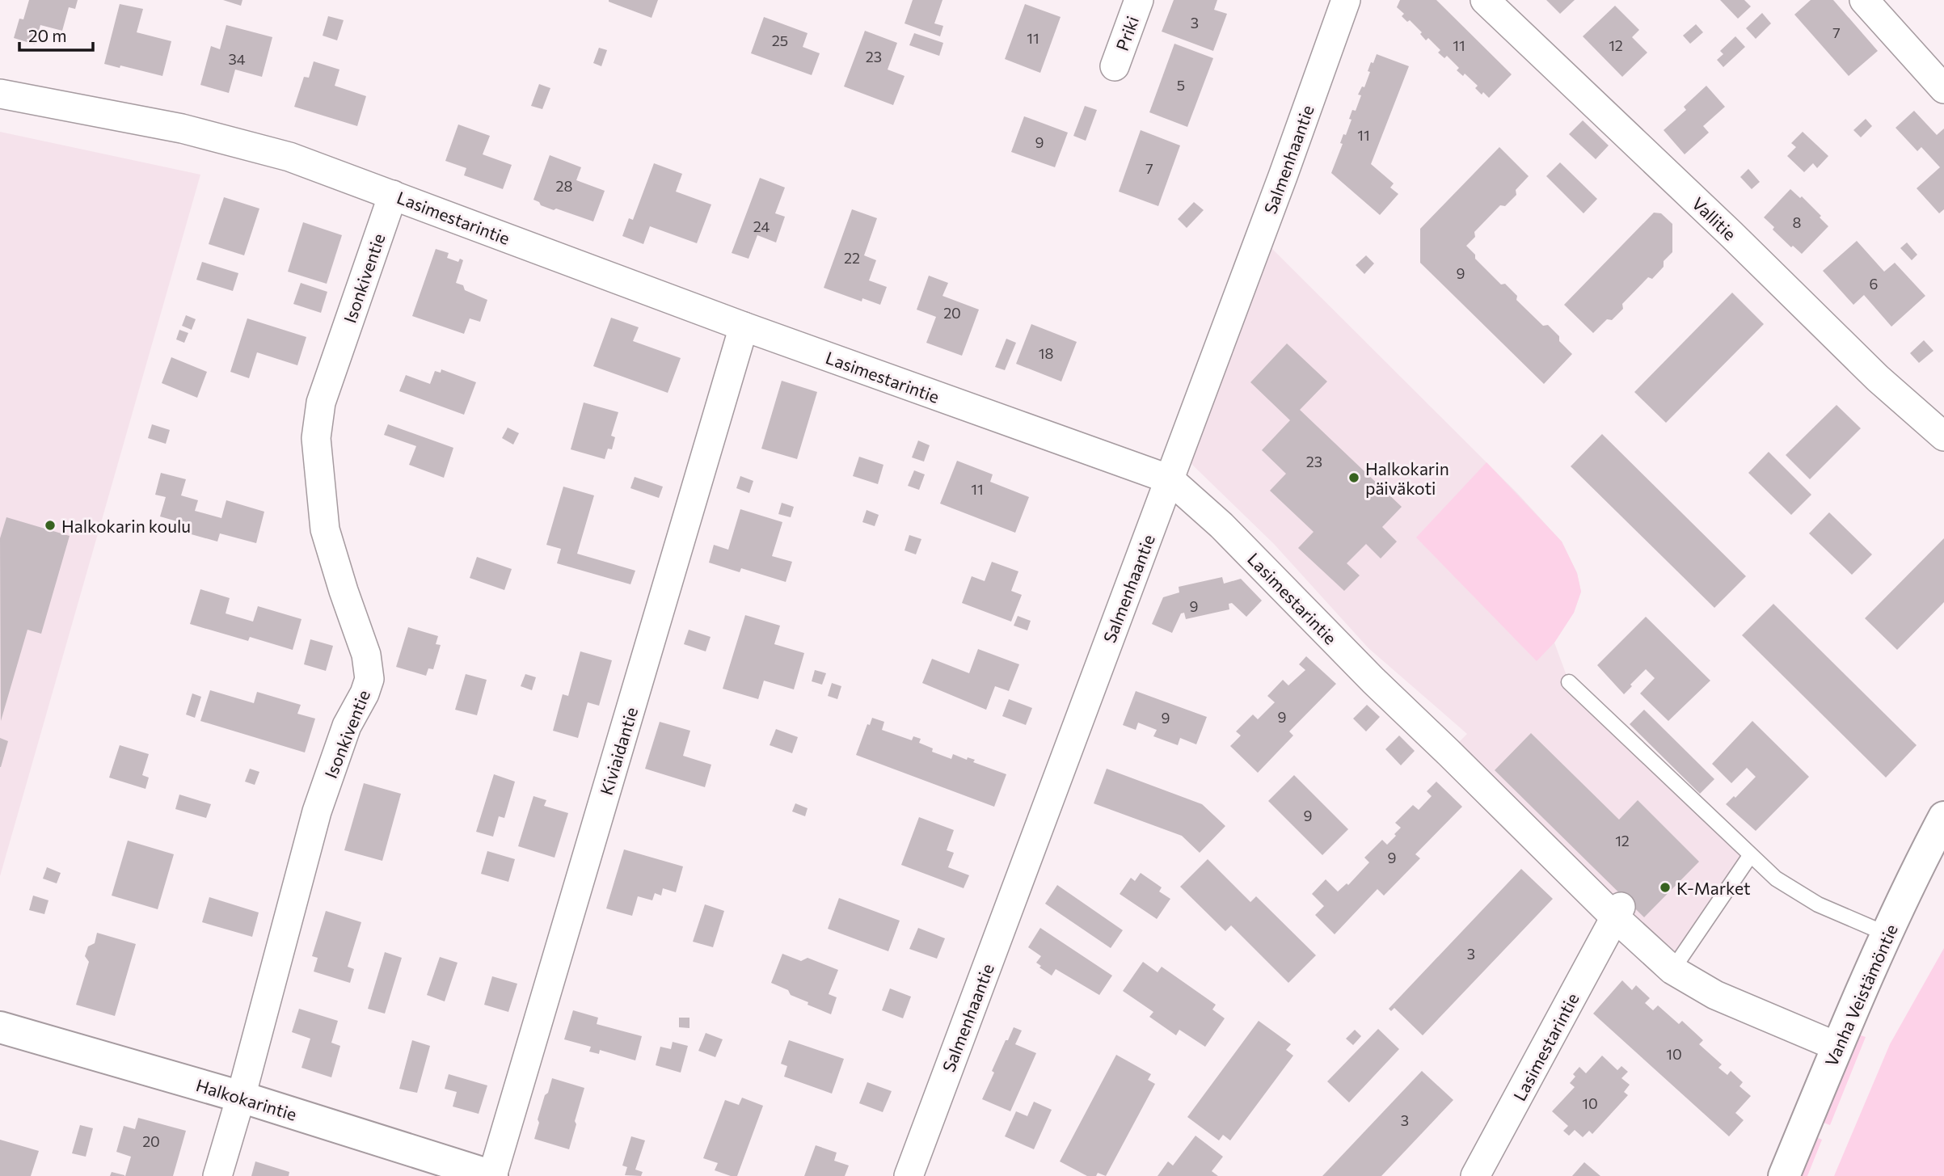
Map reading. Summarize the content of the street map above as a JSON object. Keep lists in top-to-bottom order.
{
  "streets": {
    "street": [
      "Priki",
      "Salmenhaantie",
      "Lasimestarintie",
      "Vallitie",
      "Isonkiventie",
      "Kiviaidantie",
      "Vanha Veistämöntie",
      "Halkokarintie"
    ]
  },
  "crossings": [
    ["Salmenhaantie", "Lasimestarintie"],
    ["Lasimestarintie", "Isonkiventie"],
    ["Lasimestarintie", "Kiviaidantie"],
    ["Lasimestarintie", "Vanha Veistämöntie"],
    ["Isonkiventie", "Halkokarintie"],
    ["Kiviaidantie", "Halkokarintie"]
  ],
  "places": ["Halkokarin päiväkoti", "Halkokarin koulu", "K-Market"],
  "house_numbers": [
    "3",
    "7",
    "11",
    "25",
    "11",
    "12",
    "23",
    "34",
    "5",
    "11",
    "9",
    "7",
    "28",
    "8",
    "24",
    "22",
    "9",
    "6",
    "20",
    "18",
    "23",
    "11",
    "9",
    "9",
    "9",
    "9",
    "12",
    "9",
    "3",
    "10",
    "10",
    "3",
    "20"
  ],
  "scale_bar": "20 m"
}
